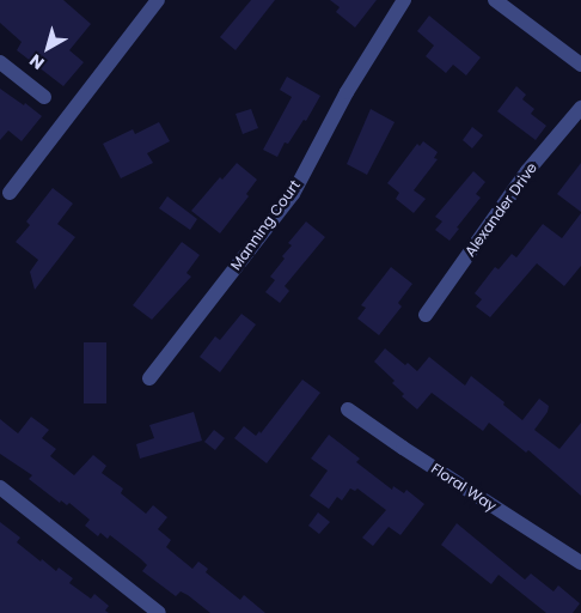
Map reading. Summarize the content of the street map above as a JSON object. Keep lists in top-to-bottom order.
{
  "streets": {
    "street": ["Alexander Drive", "Manning Court", "Floral Way"]
  },
  "north": "bottom left"
}
